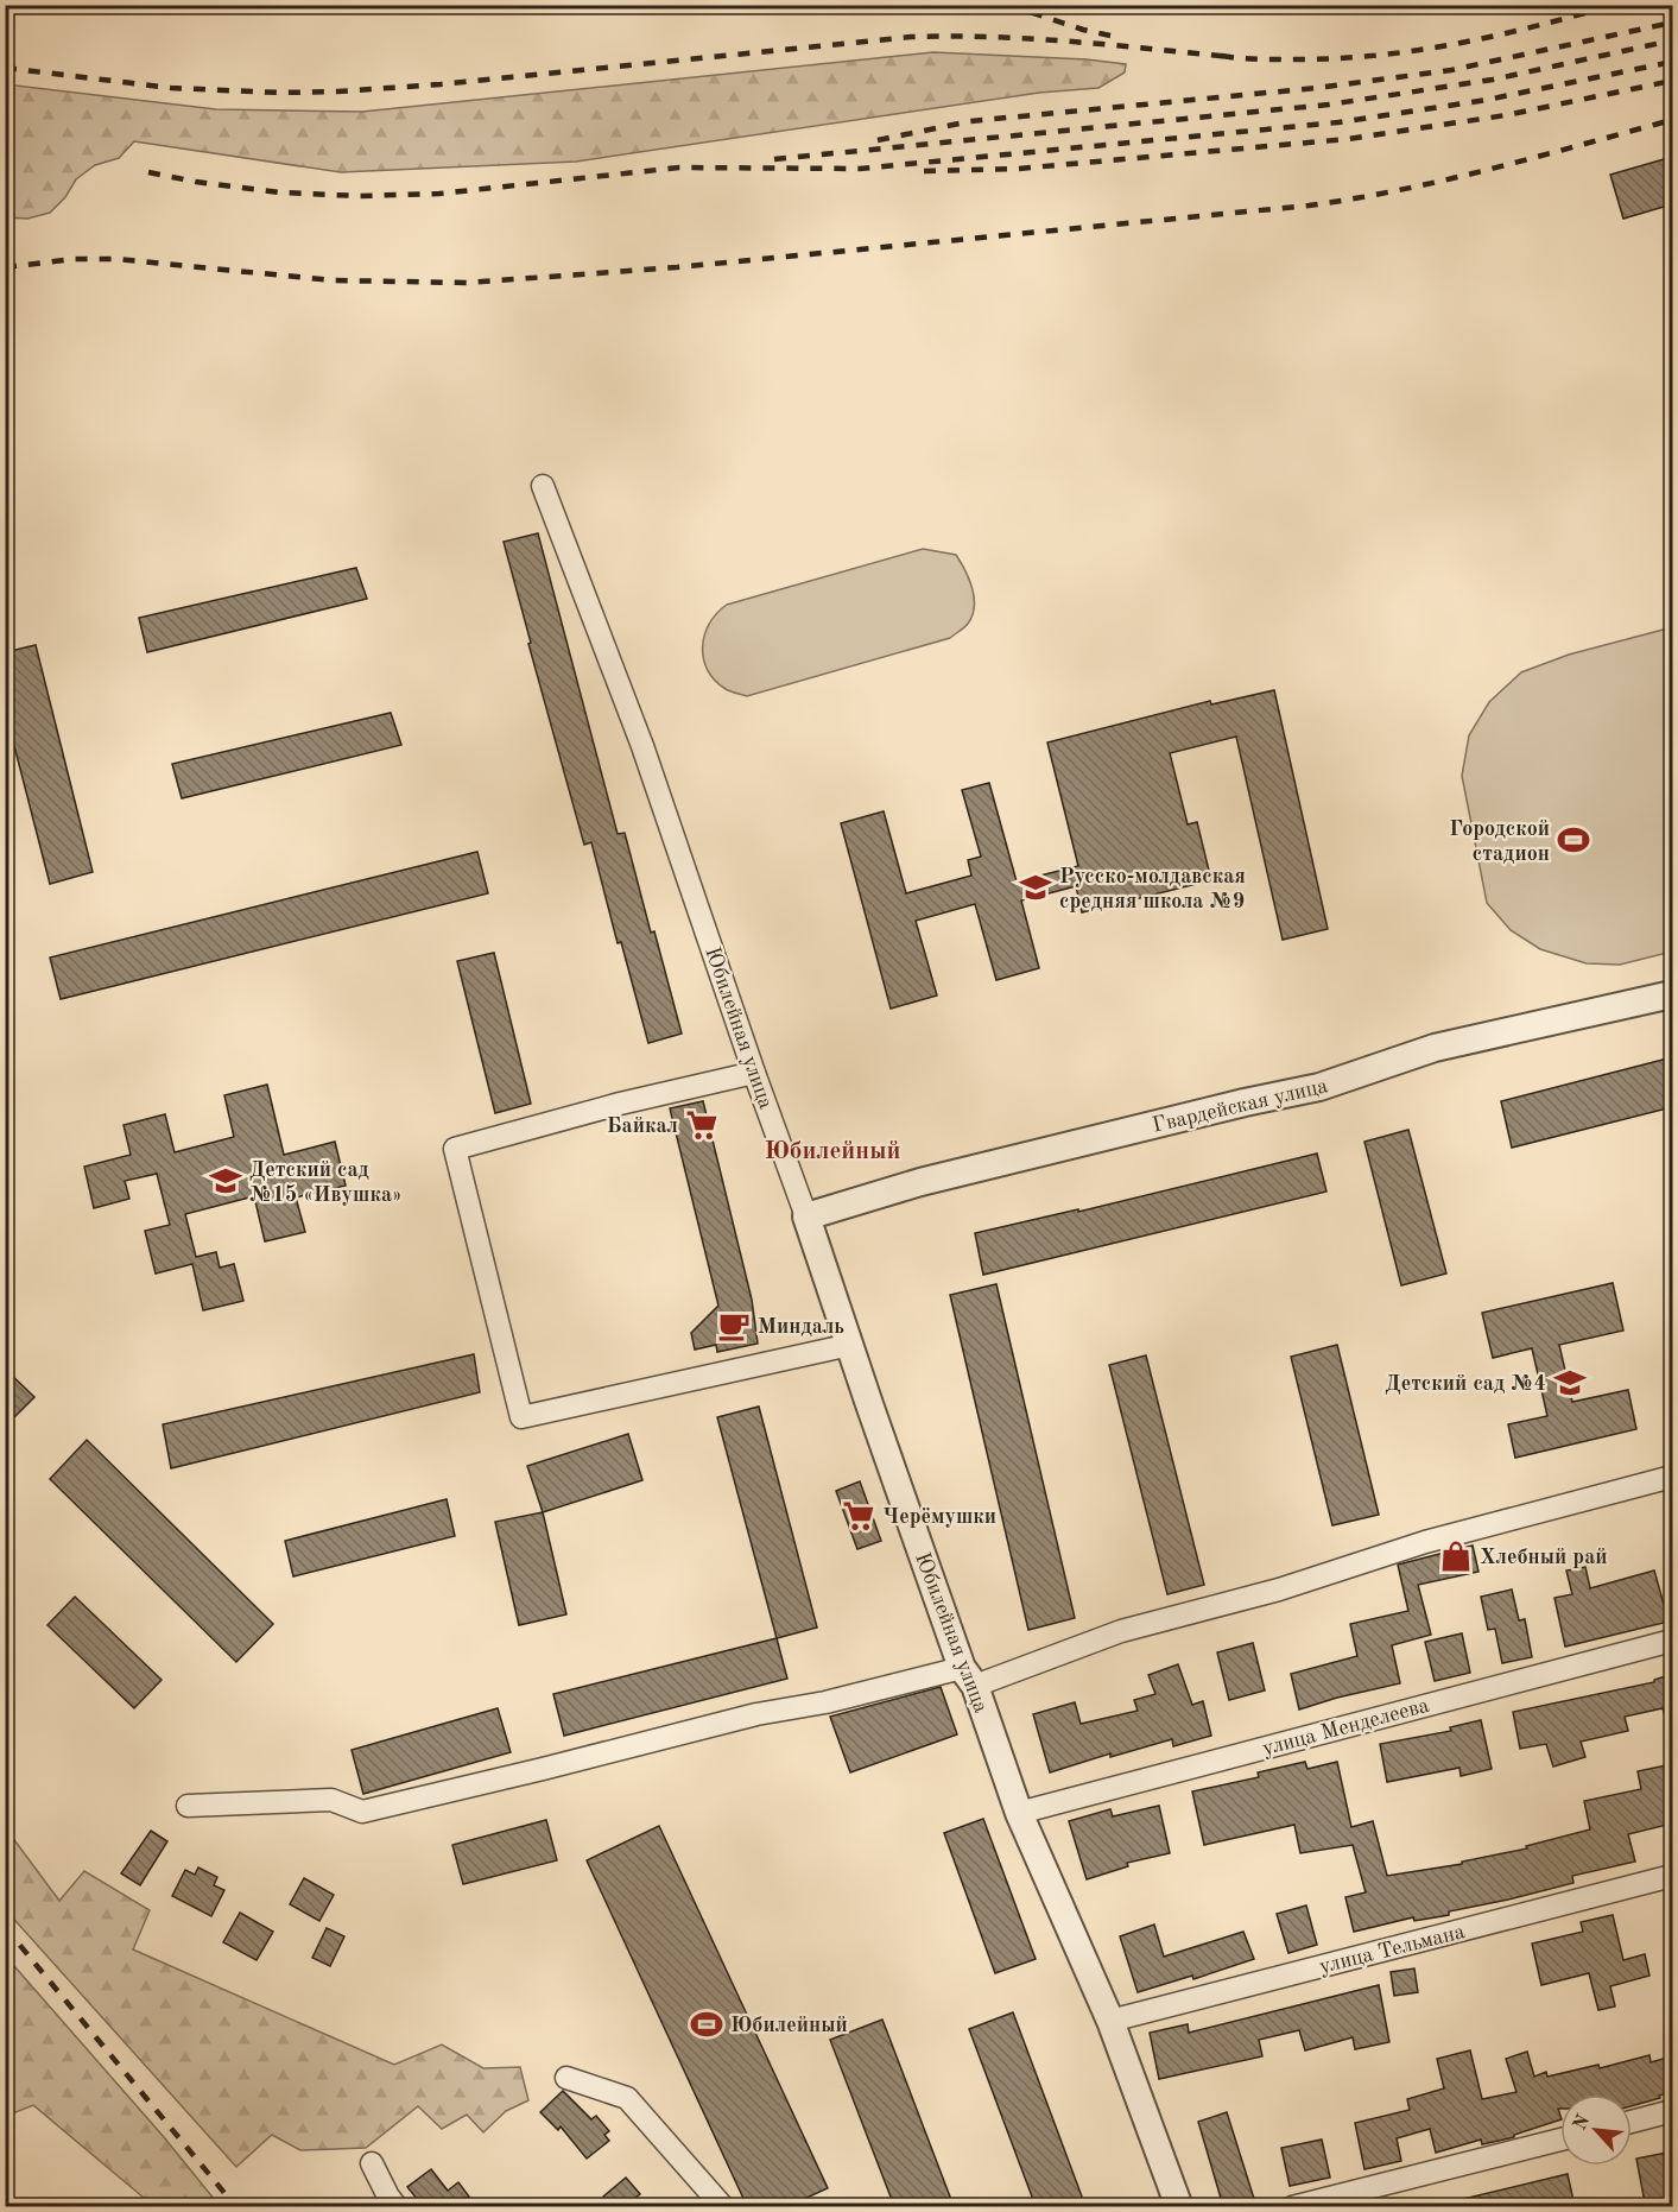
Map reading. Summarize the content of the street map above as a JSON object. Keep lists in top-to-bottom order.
{
  "streets": {
    "street": [
      "Юбилейная улица",
      "Гвардейская улица",
      "улица Менделеева",
      "улица Тельмана"
    ]
  },
  "crossings": [
    ["Юбилейная улица", "Гвардейская улица"],
    ["Юбилейная улица", "улица Менделеева"],
    ["Юбилейная улица", "улица Тельмана"]
  ],
  "districts": ["Юбилейный"],
  "places": {
    "sports": ["Городской стадион", "Юбилейный"],
    "school or university": ["Русско-молдавская средняя школа №9", "Детский сад №15 «Ивушка»", "Детский сад №4"],
    "supermarket": ["Байкал", "Черёмушки"],
    "cafe": ["Миндаль"],
    "shop": ["Хлебный рай"]
  },
  "north": "top left"
}
